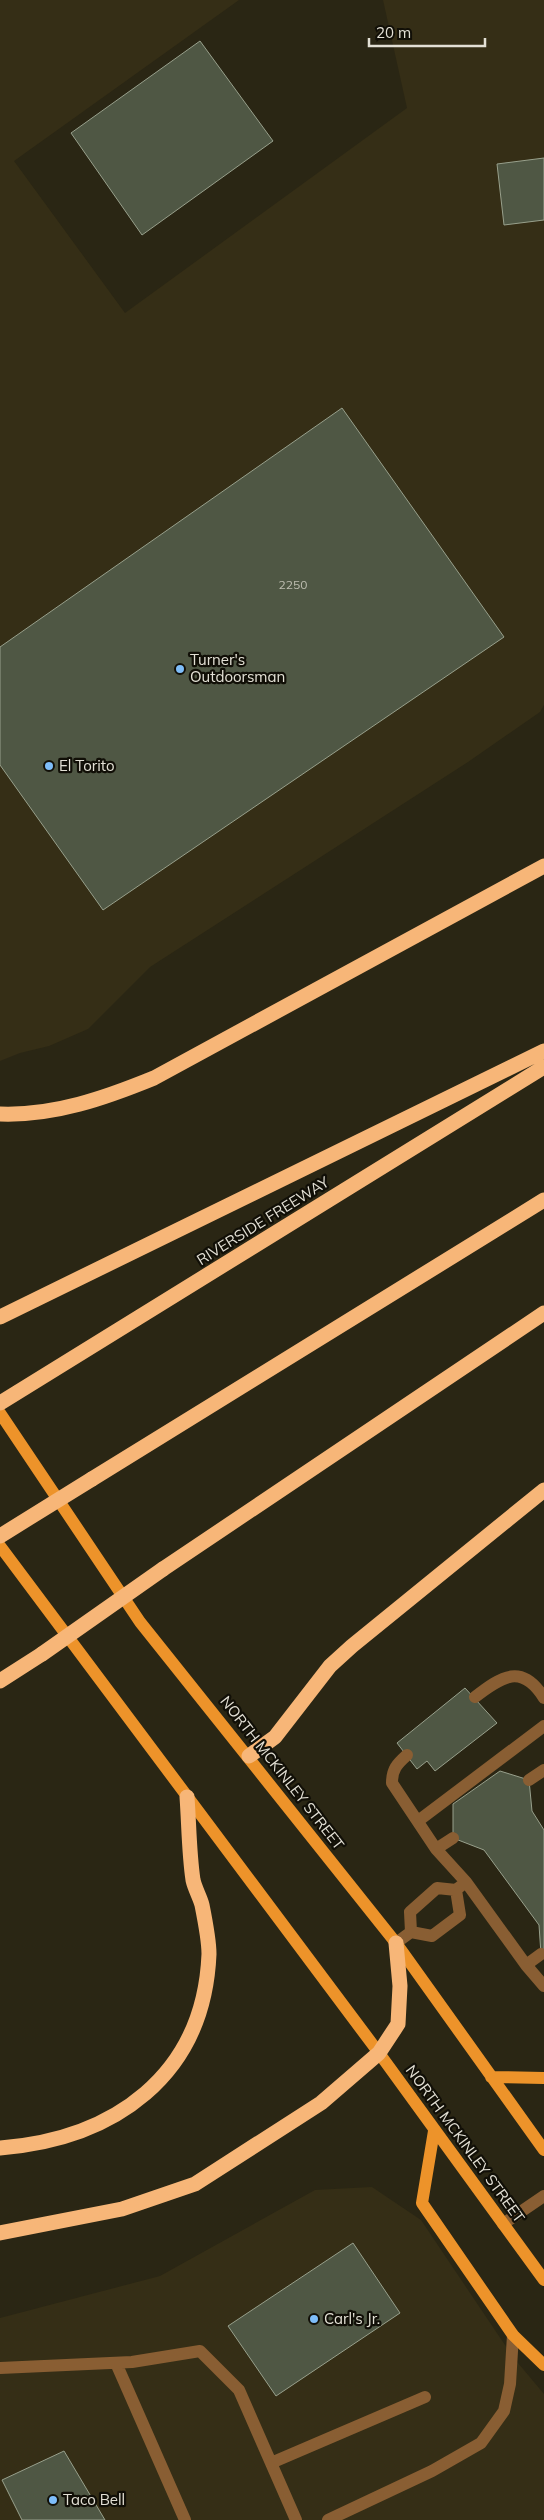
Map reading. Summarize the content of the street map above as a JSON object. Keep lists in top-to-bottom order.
{
  "streets": {
    "highway": ["RIVERSIDE FREEWAY"],
    "main road": ["NORTH MCKINLEY STREET"]
  },
  "places": [
    "Turner's Outdoorsman",
    "El Torito",
    "Carl's Jr.",
    "Taco Bell"
  ],
  "house_numbers": ["2250"],
  "scale_bar": "20 m"
}
